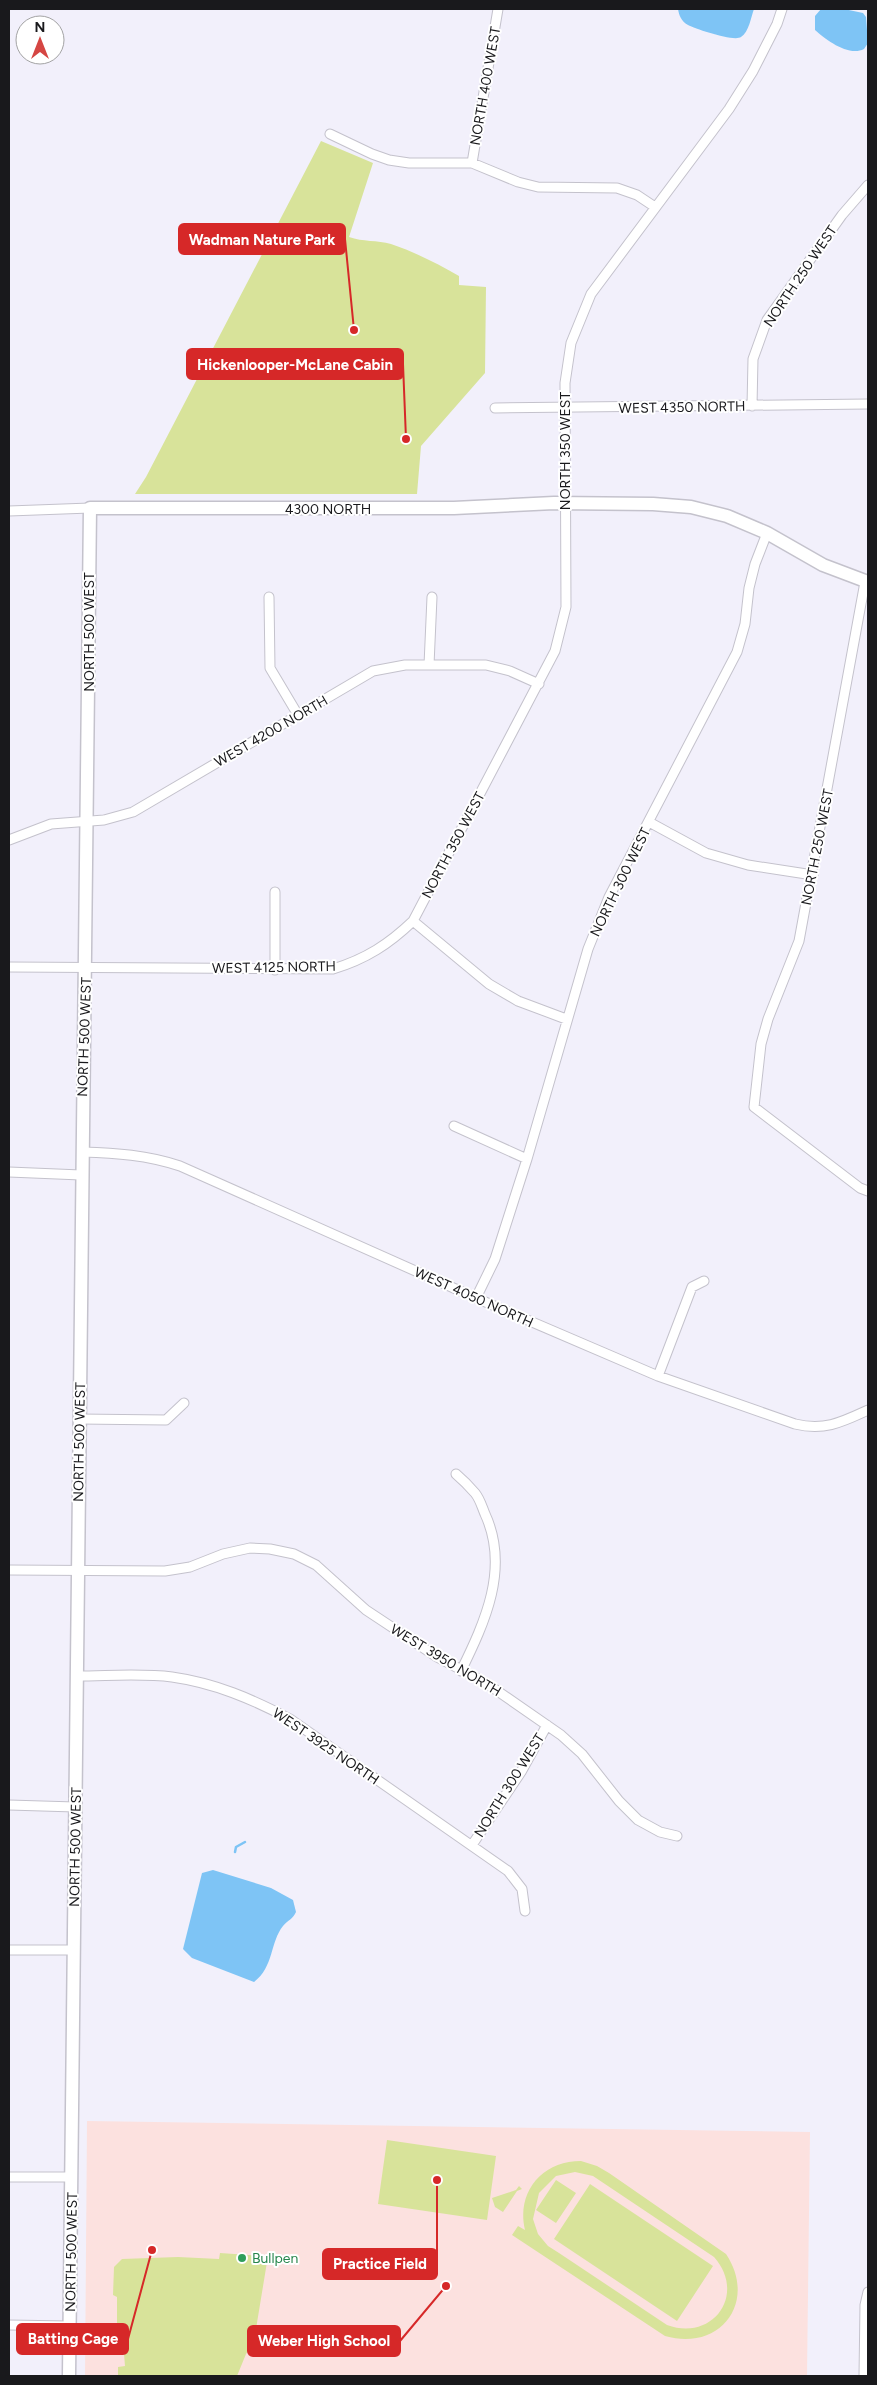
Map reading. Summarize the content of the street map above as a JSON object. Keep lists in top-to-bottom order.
{
  "streets": {
    "street": [
      "NORTH 400 WEST",
      "NORTH 250 WEST",
      "WEST 4350 NORTH",
      "NORTH 350 WEST",
      "4300 NORTH",
      "NORTH 500 WEST",
      "WEST 4200 NORTH",
      "NORTH 300 WEST",
      "WEST 4125 NORTH",
      "WEST 4050 NORTH",
      "WEST 3950 NORTH",
      "WEST 3925 NORTH"
    ]
  },
  "crossings": [
    ["NORTH 250 WEST", "WEST 4350 NORTH"],
    ["NORTH 250 WEST", "4300 NORTH"],
    ["WEST 4350 NORTH", "NORTH 350 WEST"],
    ["NORTH 350 WEST", "4300 NORTH"],
    ["NORTH 350 WEST", "WEST 4200 NORTH"],
    ["NORTH 350 WEST", "WEST 4125 NORTH"],
    ["4300 NORTH", "NORTH 500 WEST"],
    ["4300 NORTH", "NORTH 300 WEST"],
    ["NORTH 500 WEST", "WEST 4200 NORTH"],
    ["NORTH 500 WEST", "WEST 4125 NORTH"],
    ["NORTH 500 WEST", "WEST 4050 NORTH"],
    ["NORTH 500 WEST", "WEST 3950 NORTH"],
    ["NORTH 500 WEST", "WEST 3925 NORTH"],
    ["NORTH 300 WEST", "WEST 4050 NORTH"],
    ["NORTH 300 WEST", "WEST 3950 NORTH"],
    ["NORTH 300 WEST", "WEST 3925 NORTH"]
  ],
  "places": [
    "Wadman Nature Park",
    "Hickenlooper-McLane Cabin",
    "Practice Field",
    "Batting Cage",
    "Bullpen",
    "Weber High School"
  ],
  "north": "top"
}
